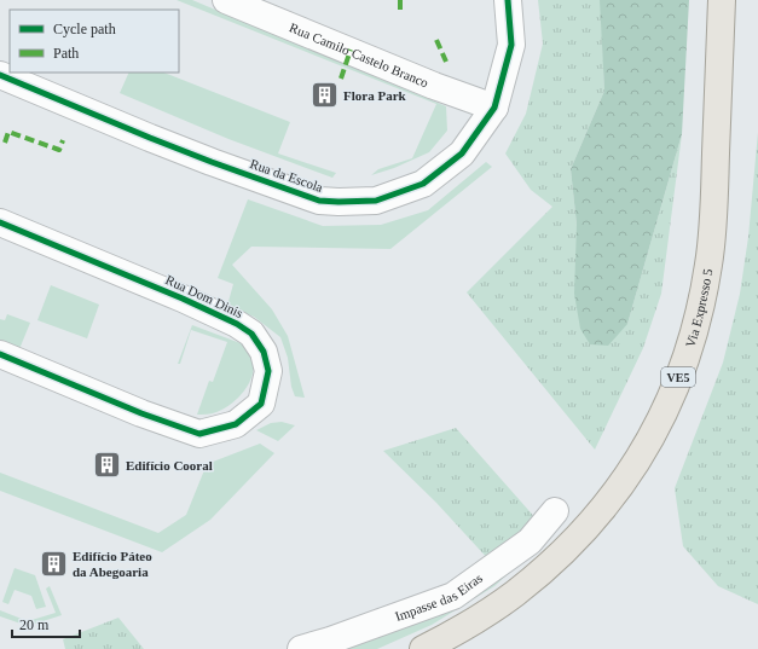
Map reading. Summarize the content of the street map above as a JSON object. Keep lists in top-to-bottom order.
{
  "streets": {
    "main road": ["Via Expresso 5", "VE5"],
    "street": [
      "Rua Camilo Castelo Branco",
      "Rua da Escola",
      "Rua Dom Dinis",
      "Impasse das Eiras"
    ]
  },
  "crossings": [
    ["Rua Camilo Castelo Branco", "Rua da Escola"]
  ],
  "places": {
    "building": ["Flora Park", "Edifício Cooral", "Edifício Páteo da Abegoaria"]
  },
  "legend": ["Cycle path", "Path"],
  "scale_bar": "20 m"
}
